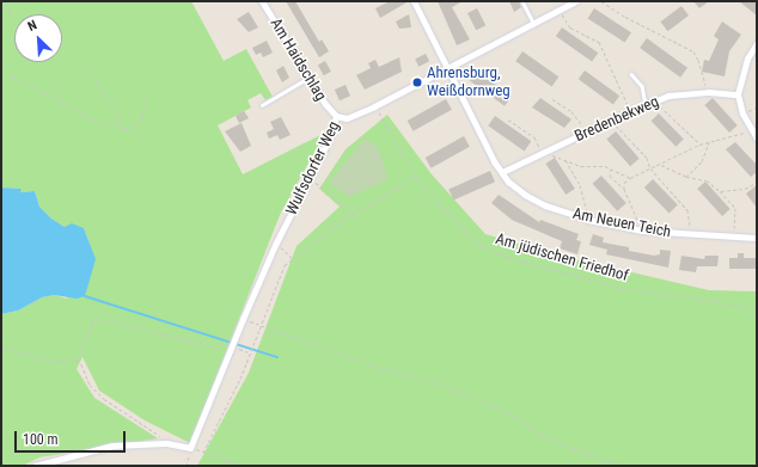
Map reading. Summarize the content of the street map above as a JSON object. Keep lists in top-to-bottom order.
{
  "streets": {
    "street": [
      "Am Haidschlag",
      "Bredenbekweg",
      "Wulfsdorfer Weg",
      "Am Neuen Teich"
    ],
    "path": ["Am jüdischen Friedhof"]
  },
  "crossings": [
    ["Am Haidschlag", "Wulfsdorfer Weg"],
    ["Bredenbekweg", "Am Neuen Teich"],
    ["Wulfsdorfer Weg", "Am Neuen Teich"],
    ["Wulfsdorfer Weg", "Am jüdischen Friedhof"]
  ],
  "places": ["Ahrensburg, Weißdornweg"],
  "scale_bar": "100 m",
  "north": "top left"
}
